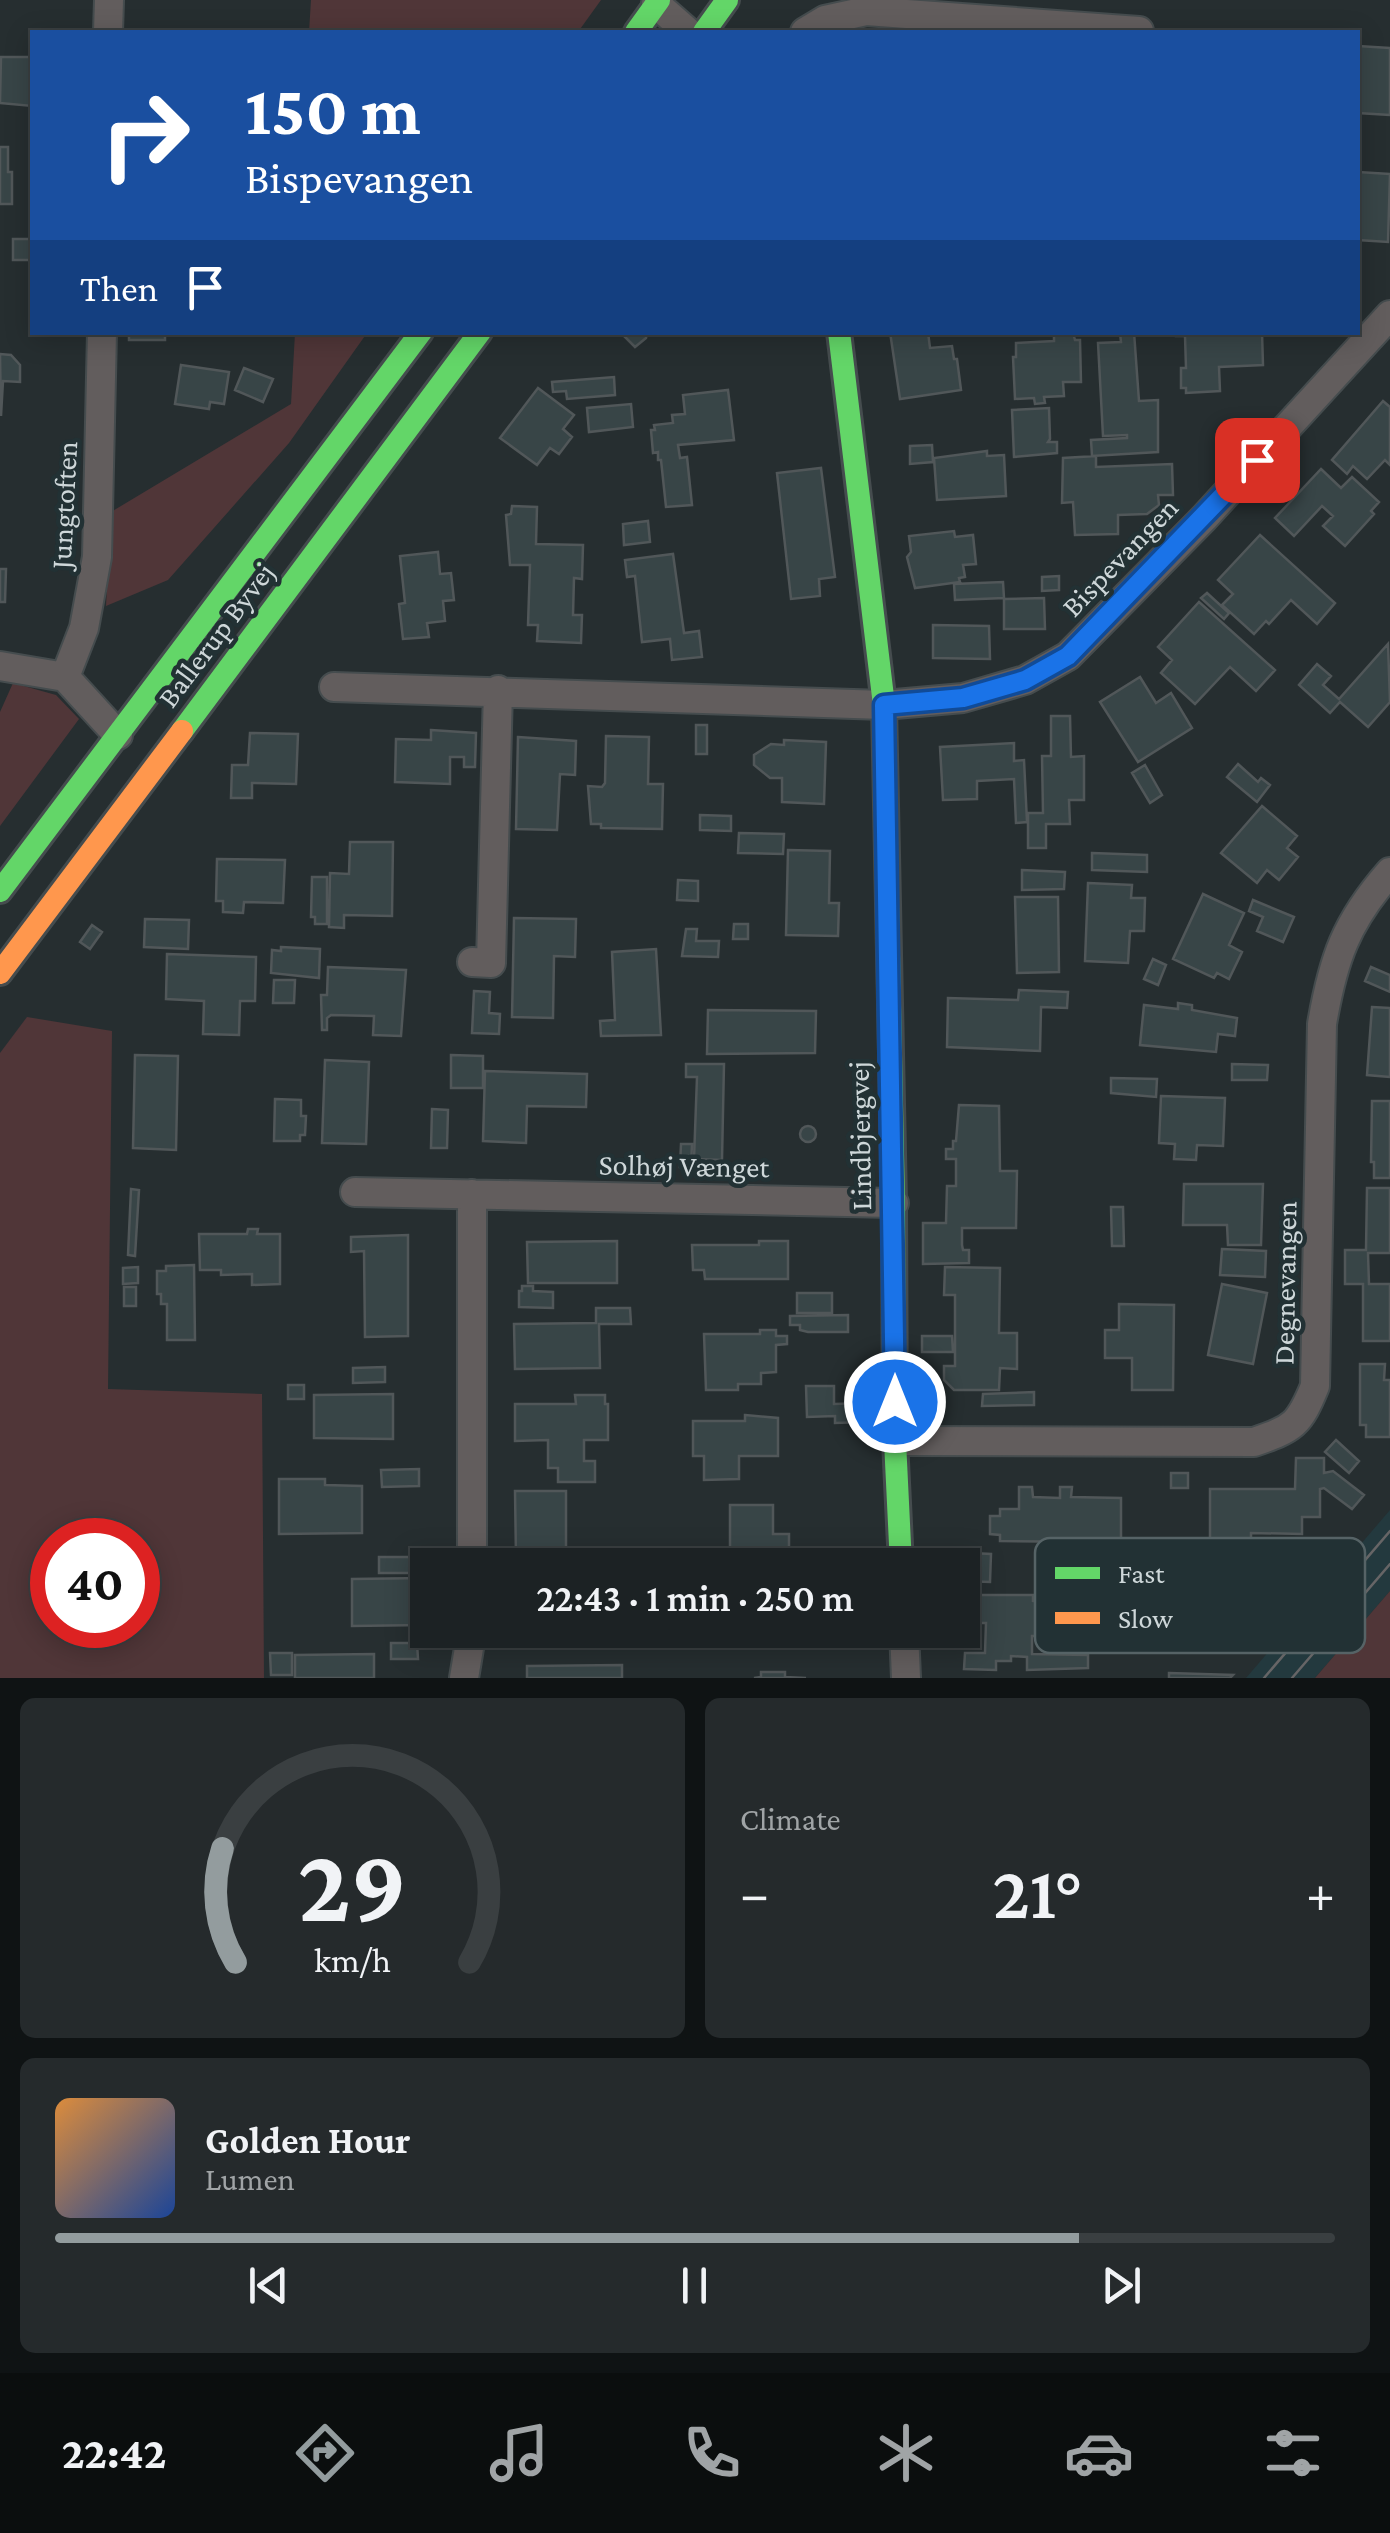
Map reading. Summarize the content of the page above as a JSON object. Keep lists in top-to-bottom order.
{
  "streets": {
    "main road": ["Ballerup Byvej", "Lindbjergvej"],
    "street": [
      "Jungtoften",
      "Bispevangen",
      "Solhøj Vænget",
      "Degnevangen"
    ]
  },
  "crossings": [
    ["Bispevangen", "Lindbjergvej"],
    ["Lindbjergvej", "Solhøj Vænget"],
    ["Lindbjergvej", "Degnevangen"]
  ],
  "legend": ["Fast", "Slow"],
  "page": {
    "turn": ["150 m", "Bispevangen"],
    "then": "Then",
    "limit": "40",
    "trip": "22:43 · 1 min · 250 m",
    "tile": "Climate",
    "heat": ["−", "21°", "+"],
    "song": ["Golden Hour", "Lumen"],
    "tabs": "22:42",
    "gauge": ["29", "km/h"]
  }
}
